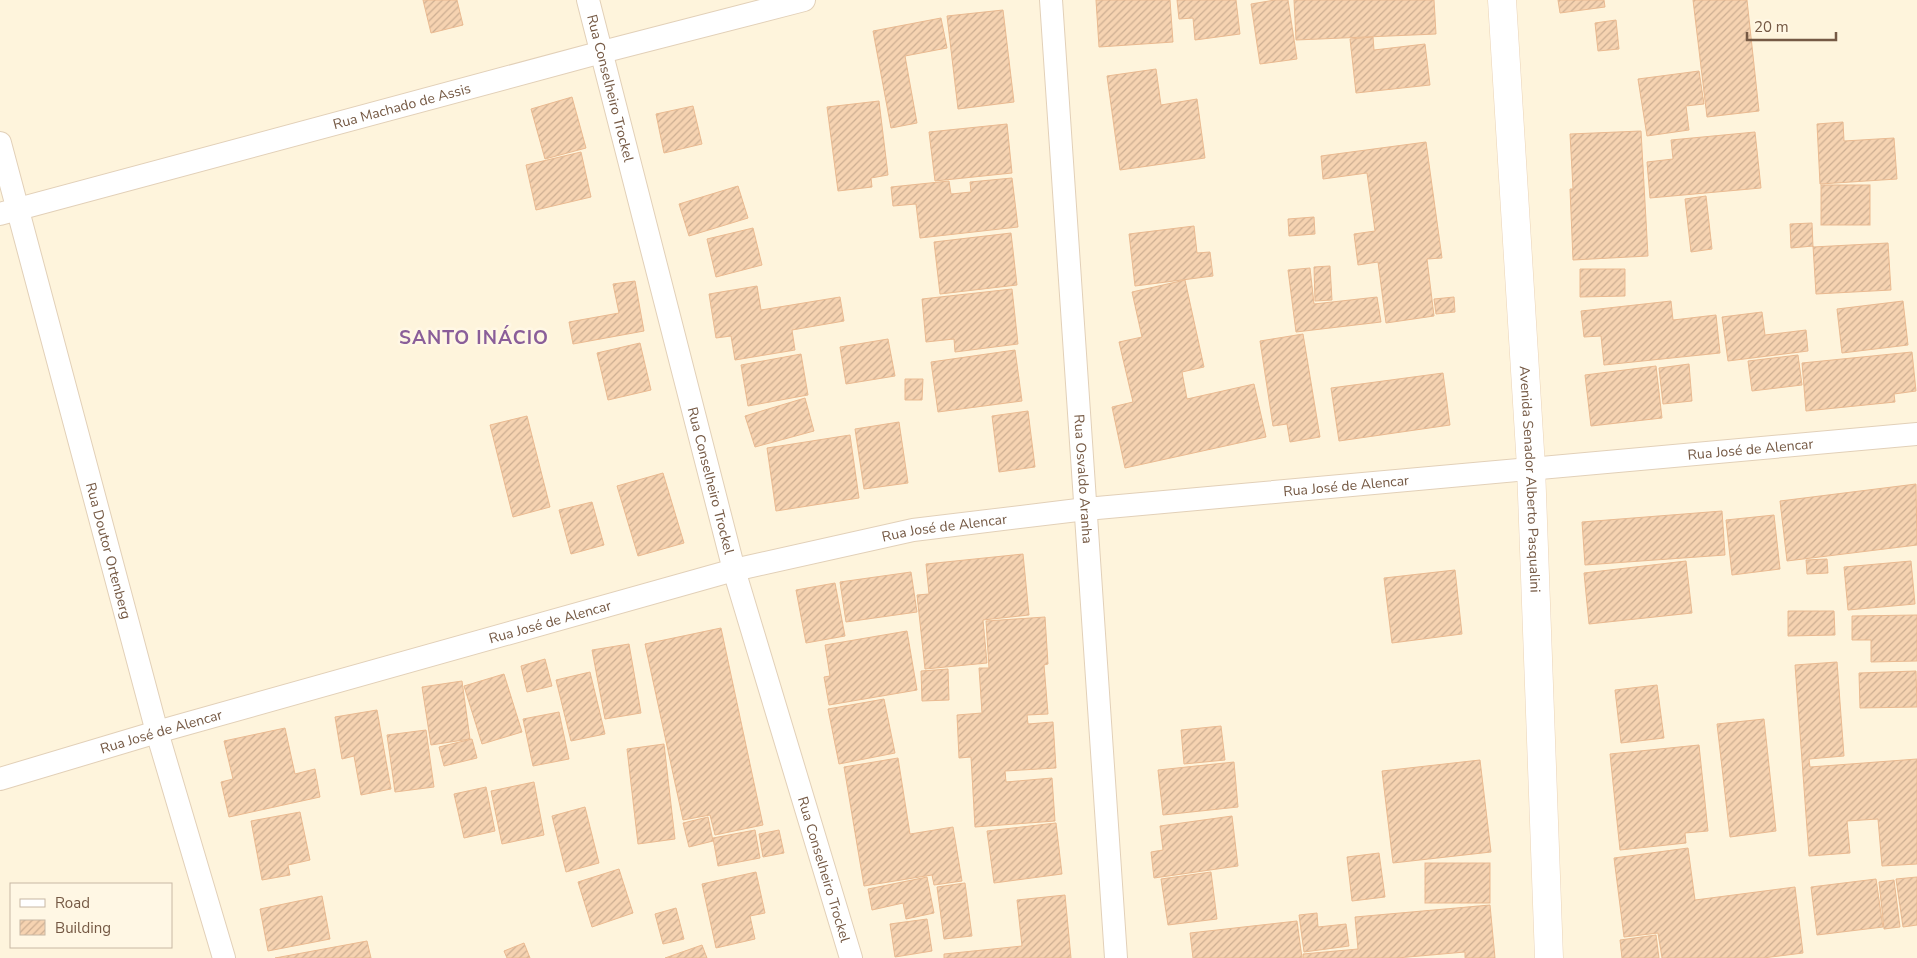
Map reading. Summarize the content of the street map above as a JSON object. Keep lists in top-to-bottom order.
{
  "streets": {
    "street": [
      "Rua Conselheiro Trockel",
      "Rua Machado de Assis",
      "Rua José de Alencar",
      "Rua Osvaldo Aranha",
      "Avenida Senador Alberto Pasqualini",
      "Rua Doutor Ortenberg"
    ]
  },
  "crossings": [
    ["Rua Conselheiro Trockel", "Rua Machado de Assis"],
    ["Rua Conselheiro Trockel", "Rua José de Alencar"],
    ["Rua Machado de Assis", "Rua Doutor Ortenberg"],
    ["Rua José de Alencar", "Rua Osvaldo Aranha"],
    ["Rua José de Alencar", "Avenida Senador Alberto Pasqualini"],
    ["Rua José de Alencar", "Rua Doutor Ortenberg"]
  ],
  "districts": ["SANTO INÁCIO"],
  "legend": ["Road", "Building"],
  "scale_bar": "20 m"
}
